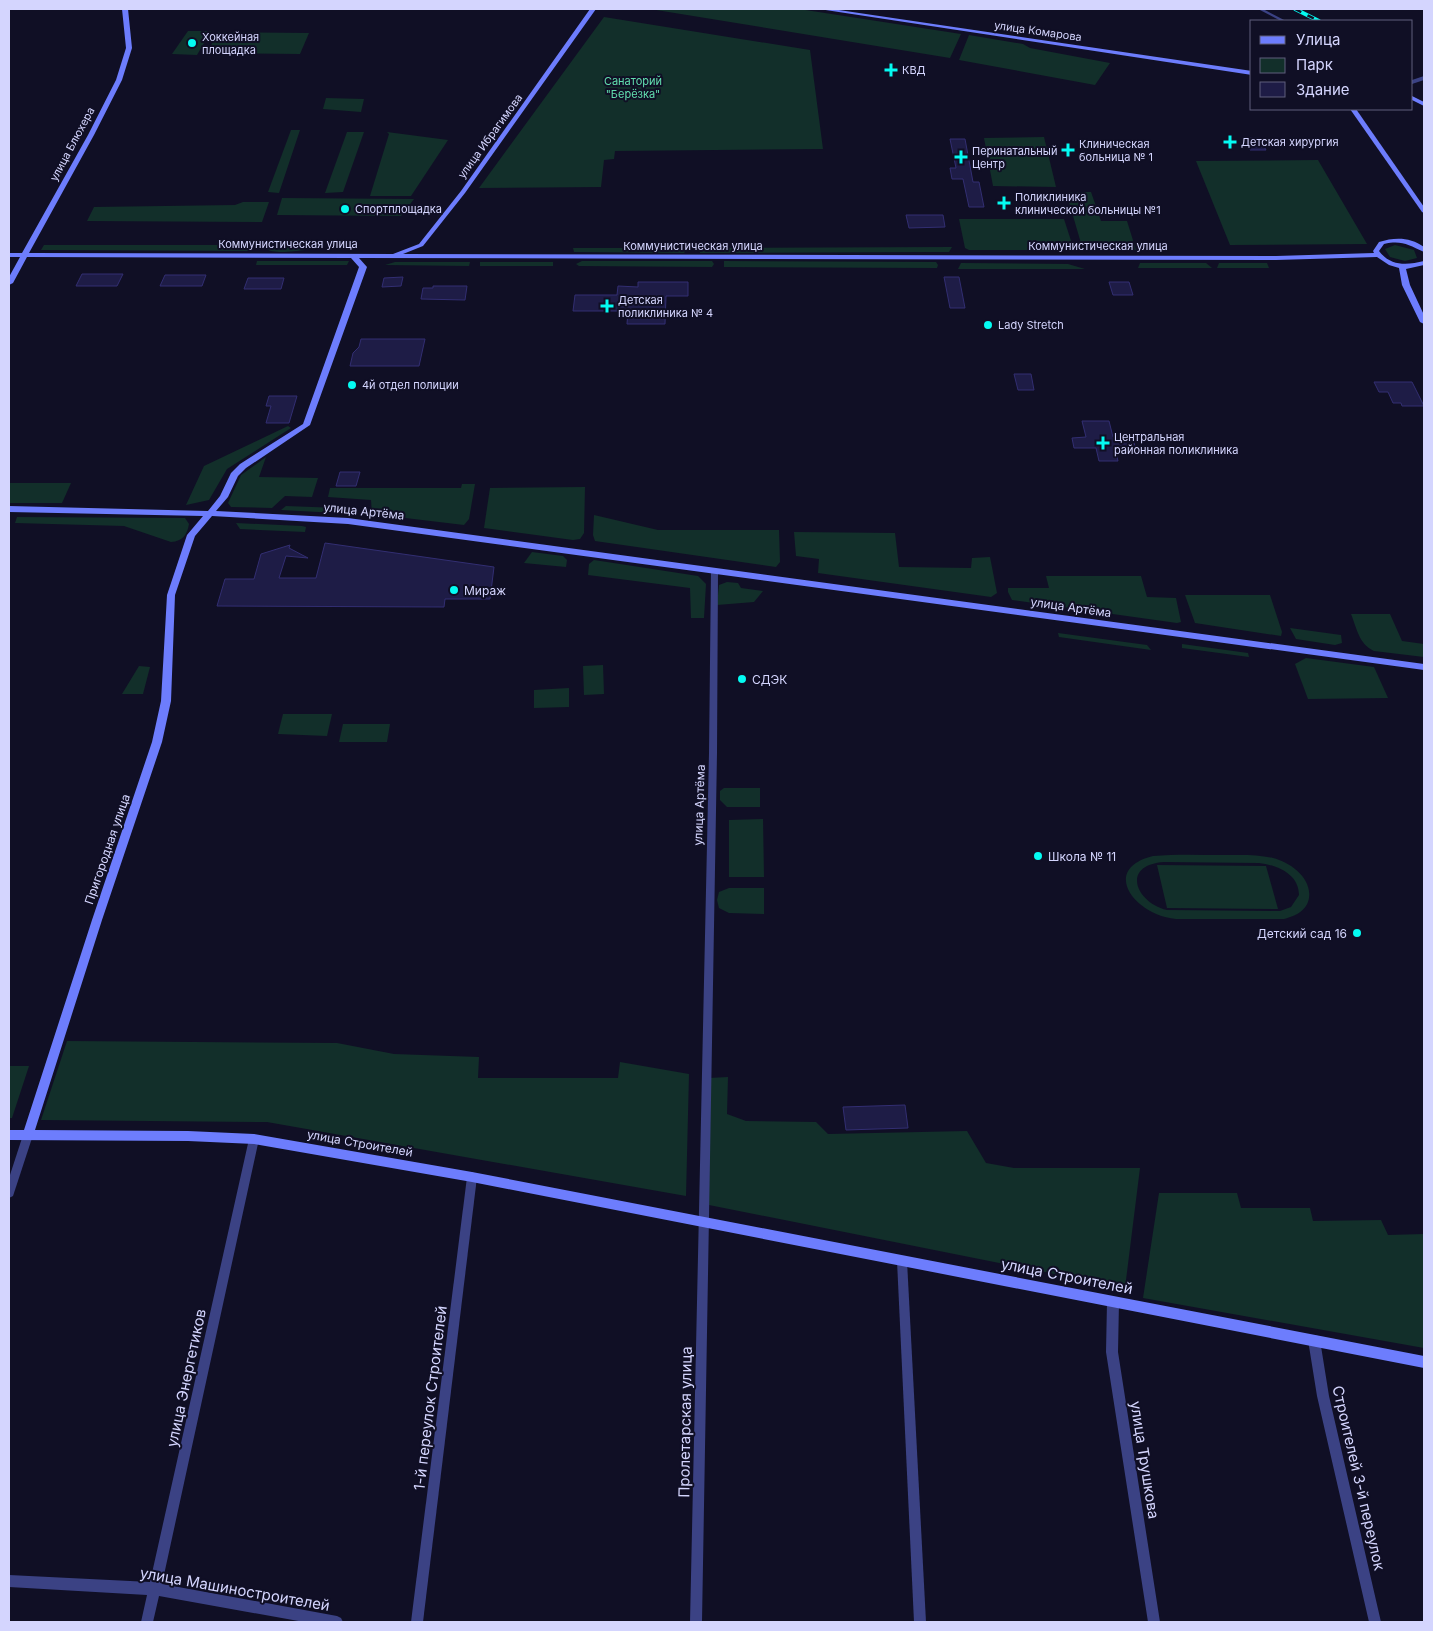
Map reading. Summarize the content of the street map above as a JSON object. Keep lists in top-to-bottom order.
{
  "streets": {
    "main road": [
      "улица Комарова",
      "улица Ибрагимова",
      "улица Блюхера",
      "Коммунистическая улица",
      "улица Артёма",
      "Пригородная улица",
      "улица Строителей"
    ],
    "street": [
      "улица Энергетиков",
      "1-й переулок Строителей",
      "Пролетарская улица",
      "улица Трушкова",
      "Строителей 3-й переулок",
      "улица Машиностроителей"
    ]
  },
  "crossings": [
    ["улица Блюхера", "Коммунистическая улица"],
    ["улица Артёма", "Пригородная улица"],
    ["улица Артёма", "улица Строителей"],
    ["улица Артёма", "Пролетарская улица"],
    ["Пригородная улица", "улица Строителей"],
    ["улица Строителей", "улица Энергетиков"],
    ["улица Строителей", "1-й переулок Строителей"],
    ["улица Строителей", "Пролетарская улица"],
    ["улица Строителей", "улица Трушкова"],
    ["улица Строителей", "Строителей 3-й переулок"],
    ["улица Энергетиков", "улица Машиностроителей"]
  ],
  "parks": ["Санаторий \"Берёзка\""],
  "places": {
    "other": [
      "Хоккейная площадка",
      "Спортплощадка",
      "Lady Stretch",
      "4й отдел полиции",
      "Мираж",
      "СДЭК",
      "Школа № 11",
      "Детский сад 16"
    ],
    "health": [
      "КВД",
      "Детская хирургия",
      "Клиническая больница № 1",
      "Перинатальный Центр",
      "Поликлиника клинической больницы №1",
      "Детская поликлиника № 4",
      "Центральная районная поликлиника"
    ]
  },
  "legend": ["Улица", "Парк", "Здание"]
}
